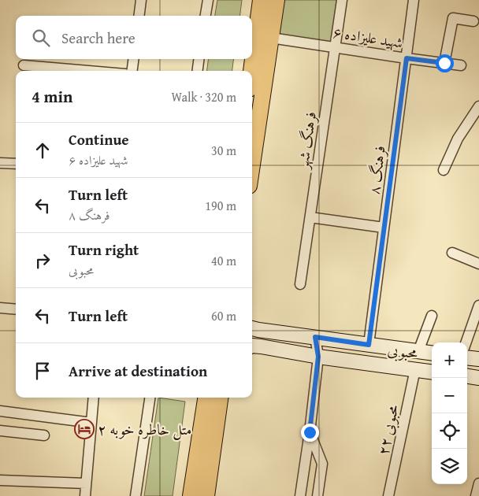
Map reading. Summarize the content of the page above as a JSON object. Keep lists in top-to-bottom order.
{
  "streets": {
    "street": [
      "شهید علیزاده ۶",
      "فرهنگ شهر",
      "فرهنگ ۸",
      "محبوبی",
      "محبوبی ۲۲"
    ]
  },
  "crossings": [
    ["شهید علیزاده ۶", "فرهنگ شهر"],
    ["شهید علیزاده ۶", "فرهنگ ۸"],
    ["فرهنگ ۸", "محبوبی"],
    ["محبوبی", "محبوبی ۲۲"]
  ],
  "places": {
    "hotel": ["متل خاطره خوبه ۲"]
  },
  "page": {
    "search": "Search here",
    "heading": ["4 min", "Walk · 320 m"],
    "list": [
      ["Continue", "شهید علیزاده ۶", "30 m"],
      ["Turn left", "فرهنگ ۸", "190 m"],
      ["Turn right", "محبوبی", "40 m"],
      ["Turn left", "60 m"],
      "Arrive at destination"
    ],
    "map_buttons": ["+", "−"]
  }
}
